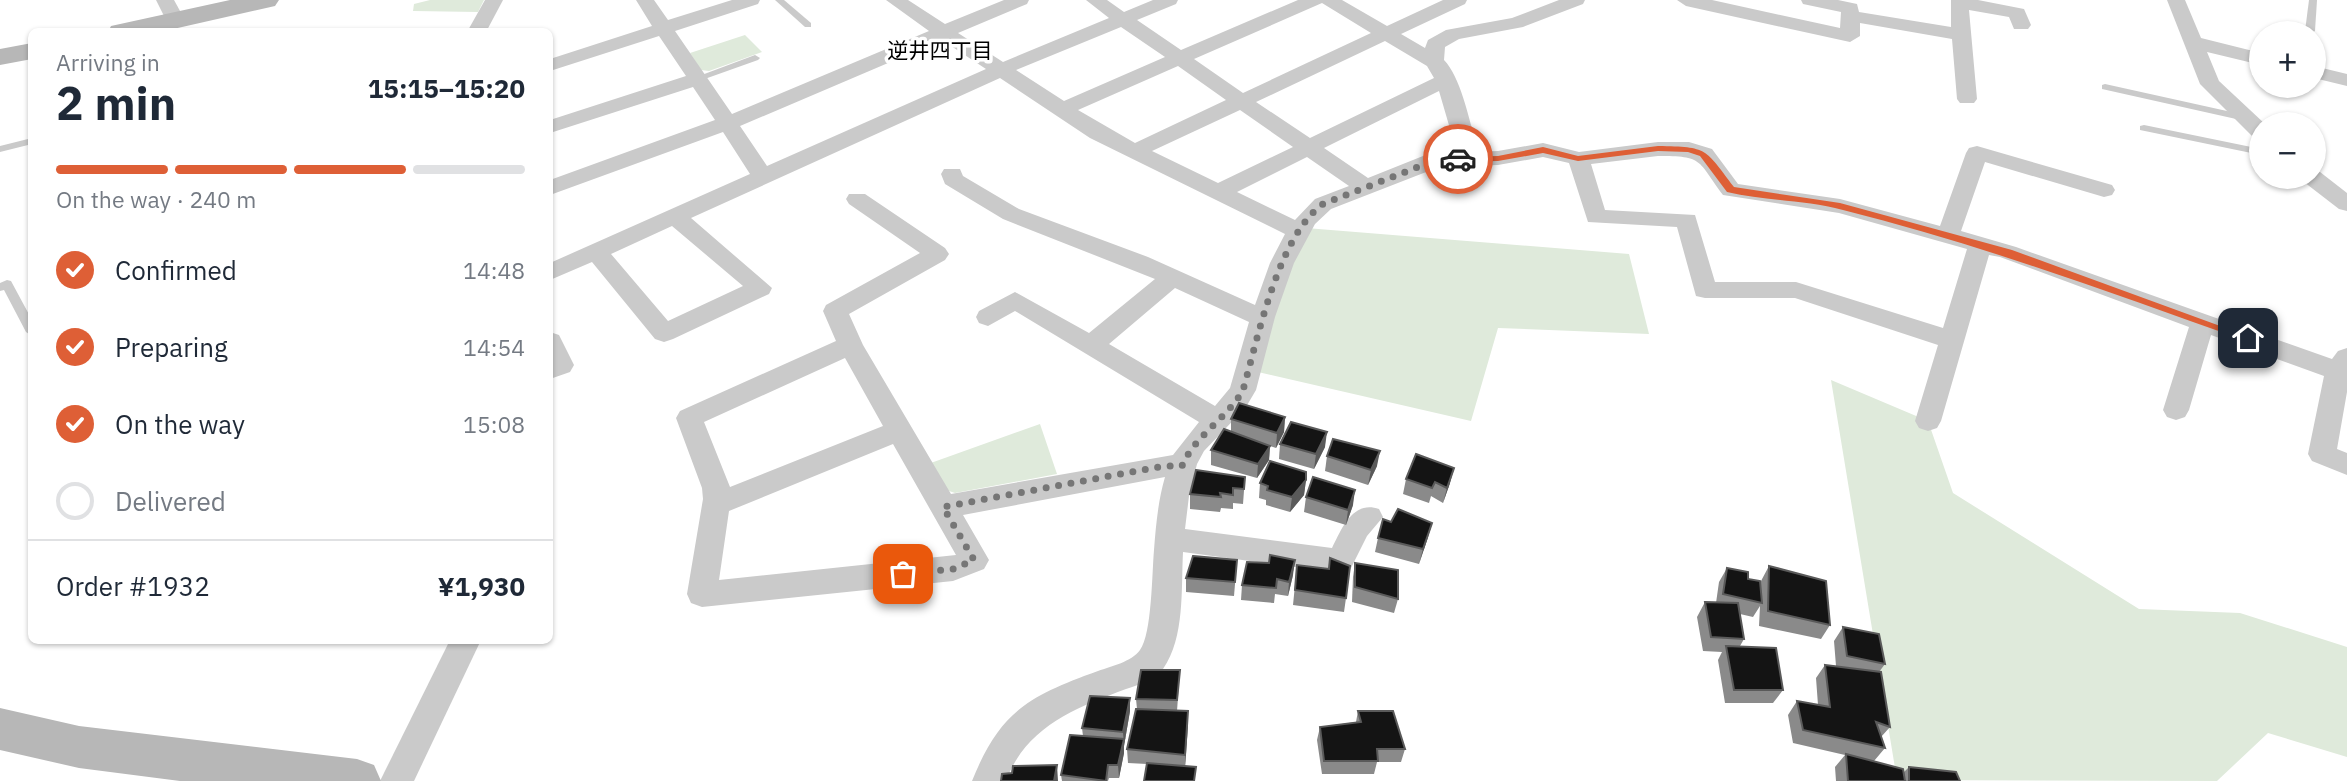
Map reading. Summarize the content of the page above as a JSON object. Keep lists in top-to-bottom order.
{
  "districts": ["逆井四丁目"],
  "page": {
    "map_buttons": ["+", "−"],
    "heading": ["2 min", "Arriving in", "15:15–15:20"],
    "panel": ["Order #1932", "¥1,930"],
    "bar": "On the way · 240 m",
    "list": [
      ["Confirmed", "14:48"],
      ["Preparing", "14:54"],
      ["On the way", "15:08"],
      "Delivered"
    ]
  }
}
